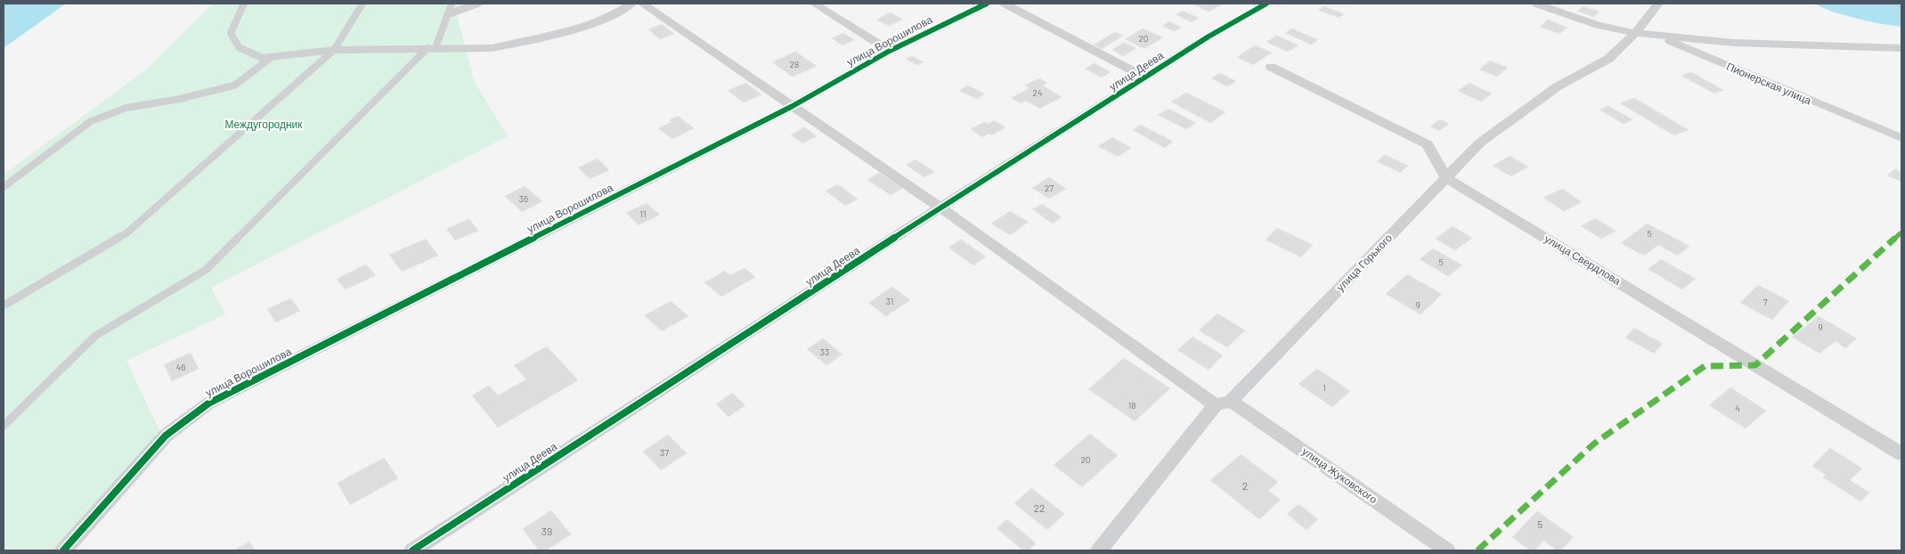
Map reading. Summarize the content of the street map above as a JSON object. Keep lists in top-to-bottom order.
{
  "streets": {
    "street": [
      "улица Ворошилова",
      "улица Деева",
      "Пионерская улица",
      "улица Свердлова",
      "улица Горького",
      "улица Жуковского"
    ]
  },
  "crossings": [
    ["улица Ворошилова", "улица Жуковского"],
    ["улица Деева", "улица Жуковского"],
    ["Пионерская улица", "улица Горького"],
    ["улица Свердлова", "улица Горького"],
    ["улица Горького", "улица Жуковского"]
  ],
  "parks": ["Междугородник"],
  "house_numbers": [
    "20",
    "28",
    "24",
    "27",
    "36",
    "11",
    "5",
    "5",
    "31",
    "7",
    "9",
    "9",
    "33",
    "46",
    "1",
    "18",
    "4",
    "37",
    "20",
    "2",
    "22",
    "5",
    "39"
  ]
}
